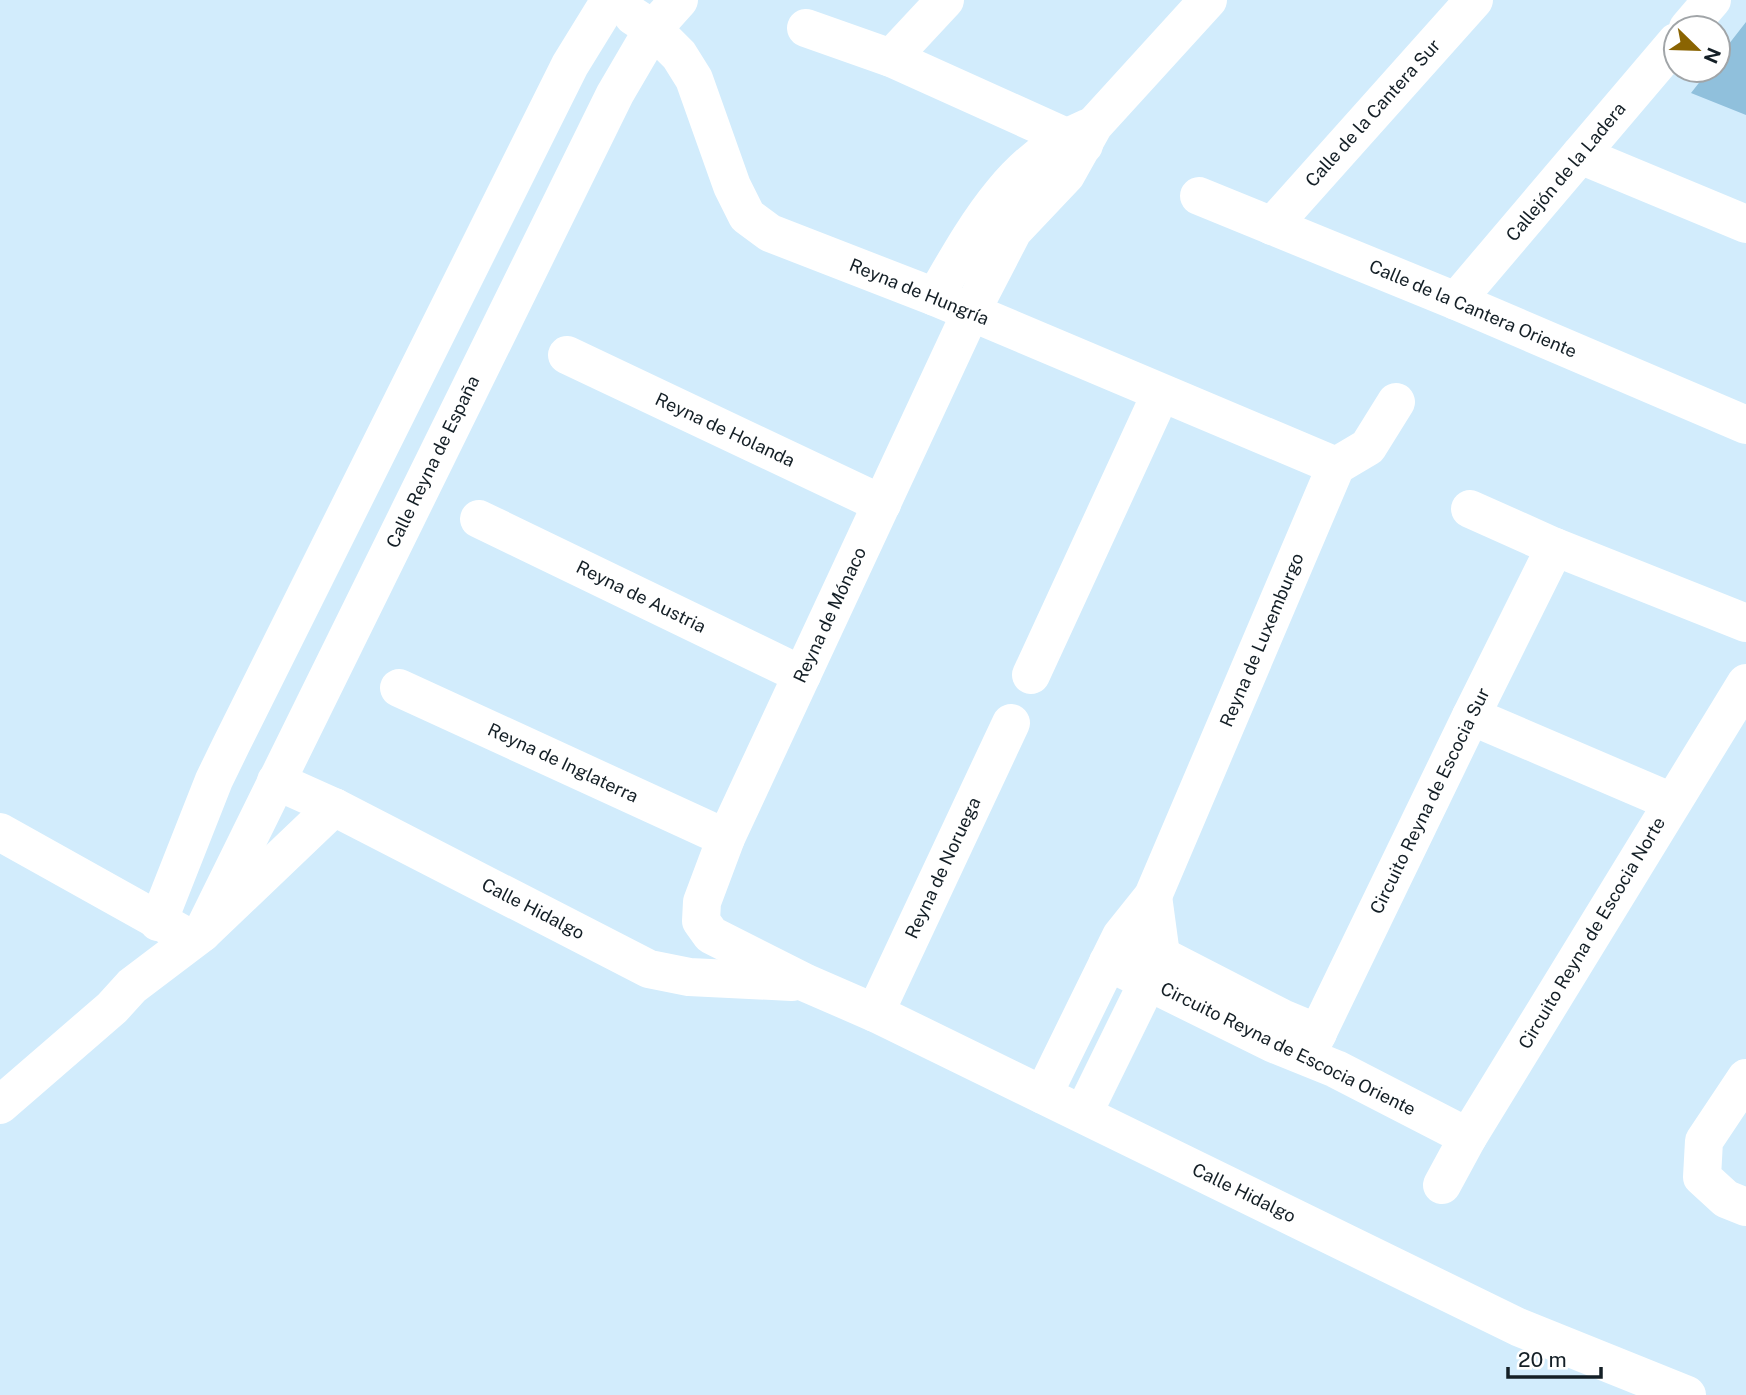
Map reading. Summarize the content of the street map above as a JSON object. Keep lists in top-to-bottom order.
{
  "streets": {
    "street": [
      "Calle de la Cantera Sur",
      "Callejón de la Ladera",
      "Reyna de Hungría",
      "Calle de la Cantera Oriente",
      "Reyna de Holanda",
      "Calle Reyna de España",
      "Reyna de Austria",
      "Reyna de Mónaco",
      "Reyna de Luxemburgo",
      "Reyna de Inglaterra",
      "Circuito Reyna de Escocia Sur",
      "Reyna de Noruega",
      "Calle Hidalgo",
      "Circuito Reyna de Escocia Norte",
      "Circuito Reyna de Escocia Oriente"
    ]
  },
  "crossings": [
    ["Calle de la Cantera Sur", "Calle de la Cantera Oriente"],
    ["Callejón de la Ladera", "Calle de la Cantera Oriente"],
    ["Reyna de Hungría", "Calle Reyna de España"],
    ["Reyna de Hungría", "Reyna de Mónaco"],
    ["Reyna de Hungría", "Reyna de Luxemburgo"],
    ["Reyna de Holanda", "Reyna de Mónaco"],
    ["Calle Reyna de España", "Calle Hidalgo"],
    ["Reyna de Austria", "Reyna de Mónaco"],
    ["Reyna de Mónaco", "Reyna de Inglaterra"],
    ["Reyna de Mónaco", "Calle Hidalgo"],
    ["Reyna de Luxemburgo", "Calle Hidalgo"],
    ["Reyna de Luxemburgo", "Circuito Reyna de Escocia Oriente"],
    ["Circuito Reyna de Escocia Sur", "Circuito Reyna de Escocia Oriente"],
    ["Reyna de Noruega", "Calle Hidalgo"],
    ["Circuito Reyna de Escocia Norte", "Circuito Reyna de Escocia Oriente"]
  ],
  "scale_bar": "20 m",
  "north": "bottom right"
}
